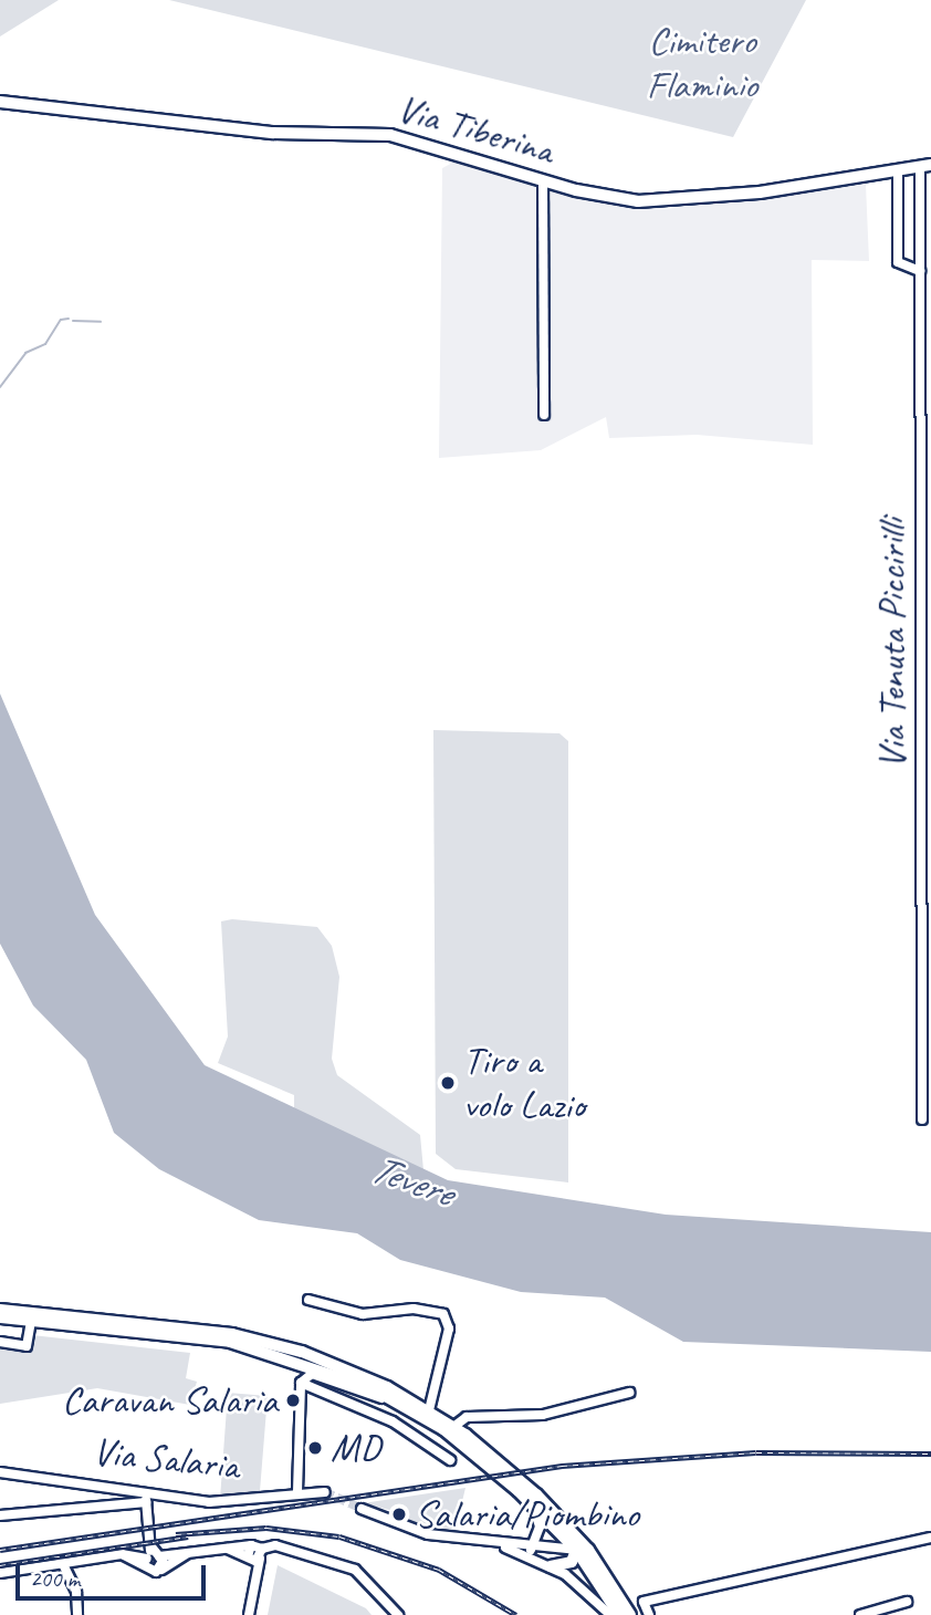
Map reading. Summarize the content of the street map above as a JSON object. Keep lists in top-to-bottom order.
{
  "streets": {
    "main road": ["Via Tiberina"],
    "street": ["Via Tenuta Piccirilli", "Via Salaria"]
  },
  "crossings": [
    ["Via Tiberina", "Via Tenuta Piccirilli"]
  ],
  "water": ["Tevere"],
  "parks": ["Cimitero Flaminio"],
  "places": [
    "Tiro a volo Lazio",
    "Caravan Salaria",
    "MD",
    "Salaria/Piombino"
  ],
  "scale_bar": "200 m"
}
